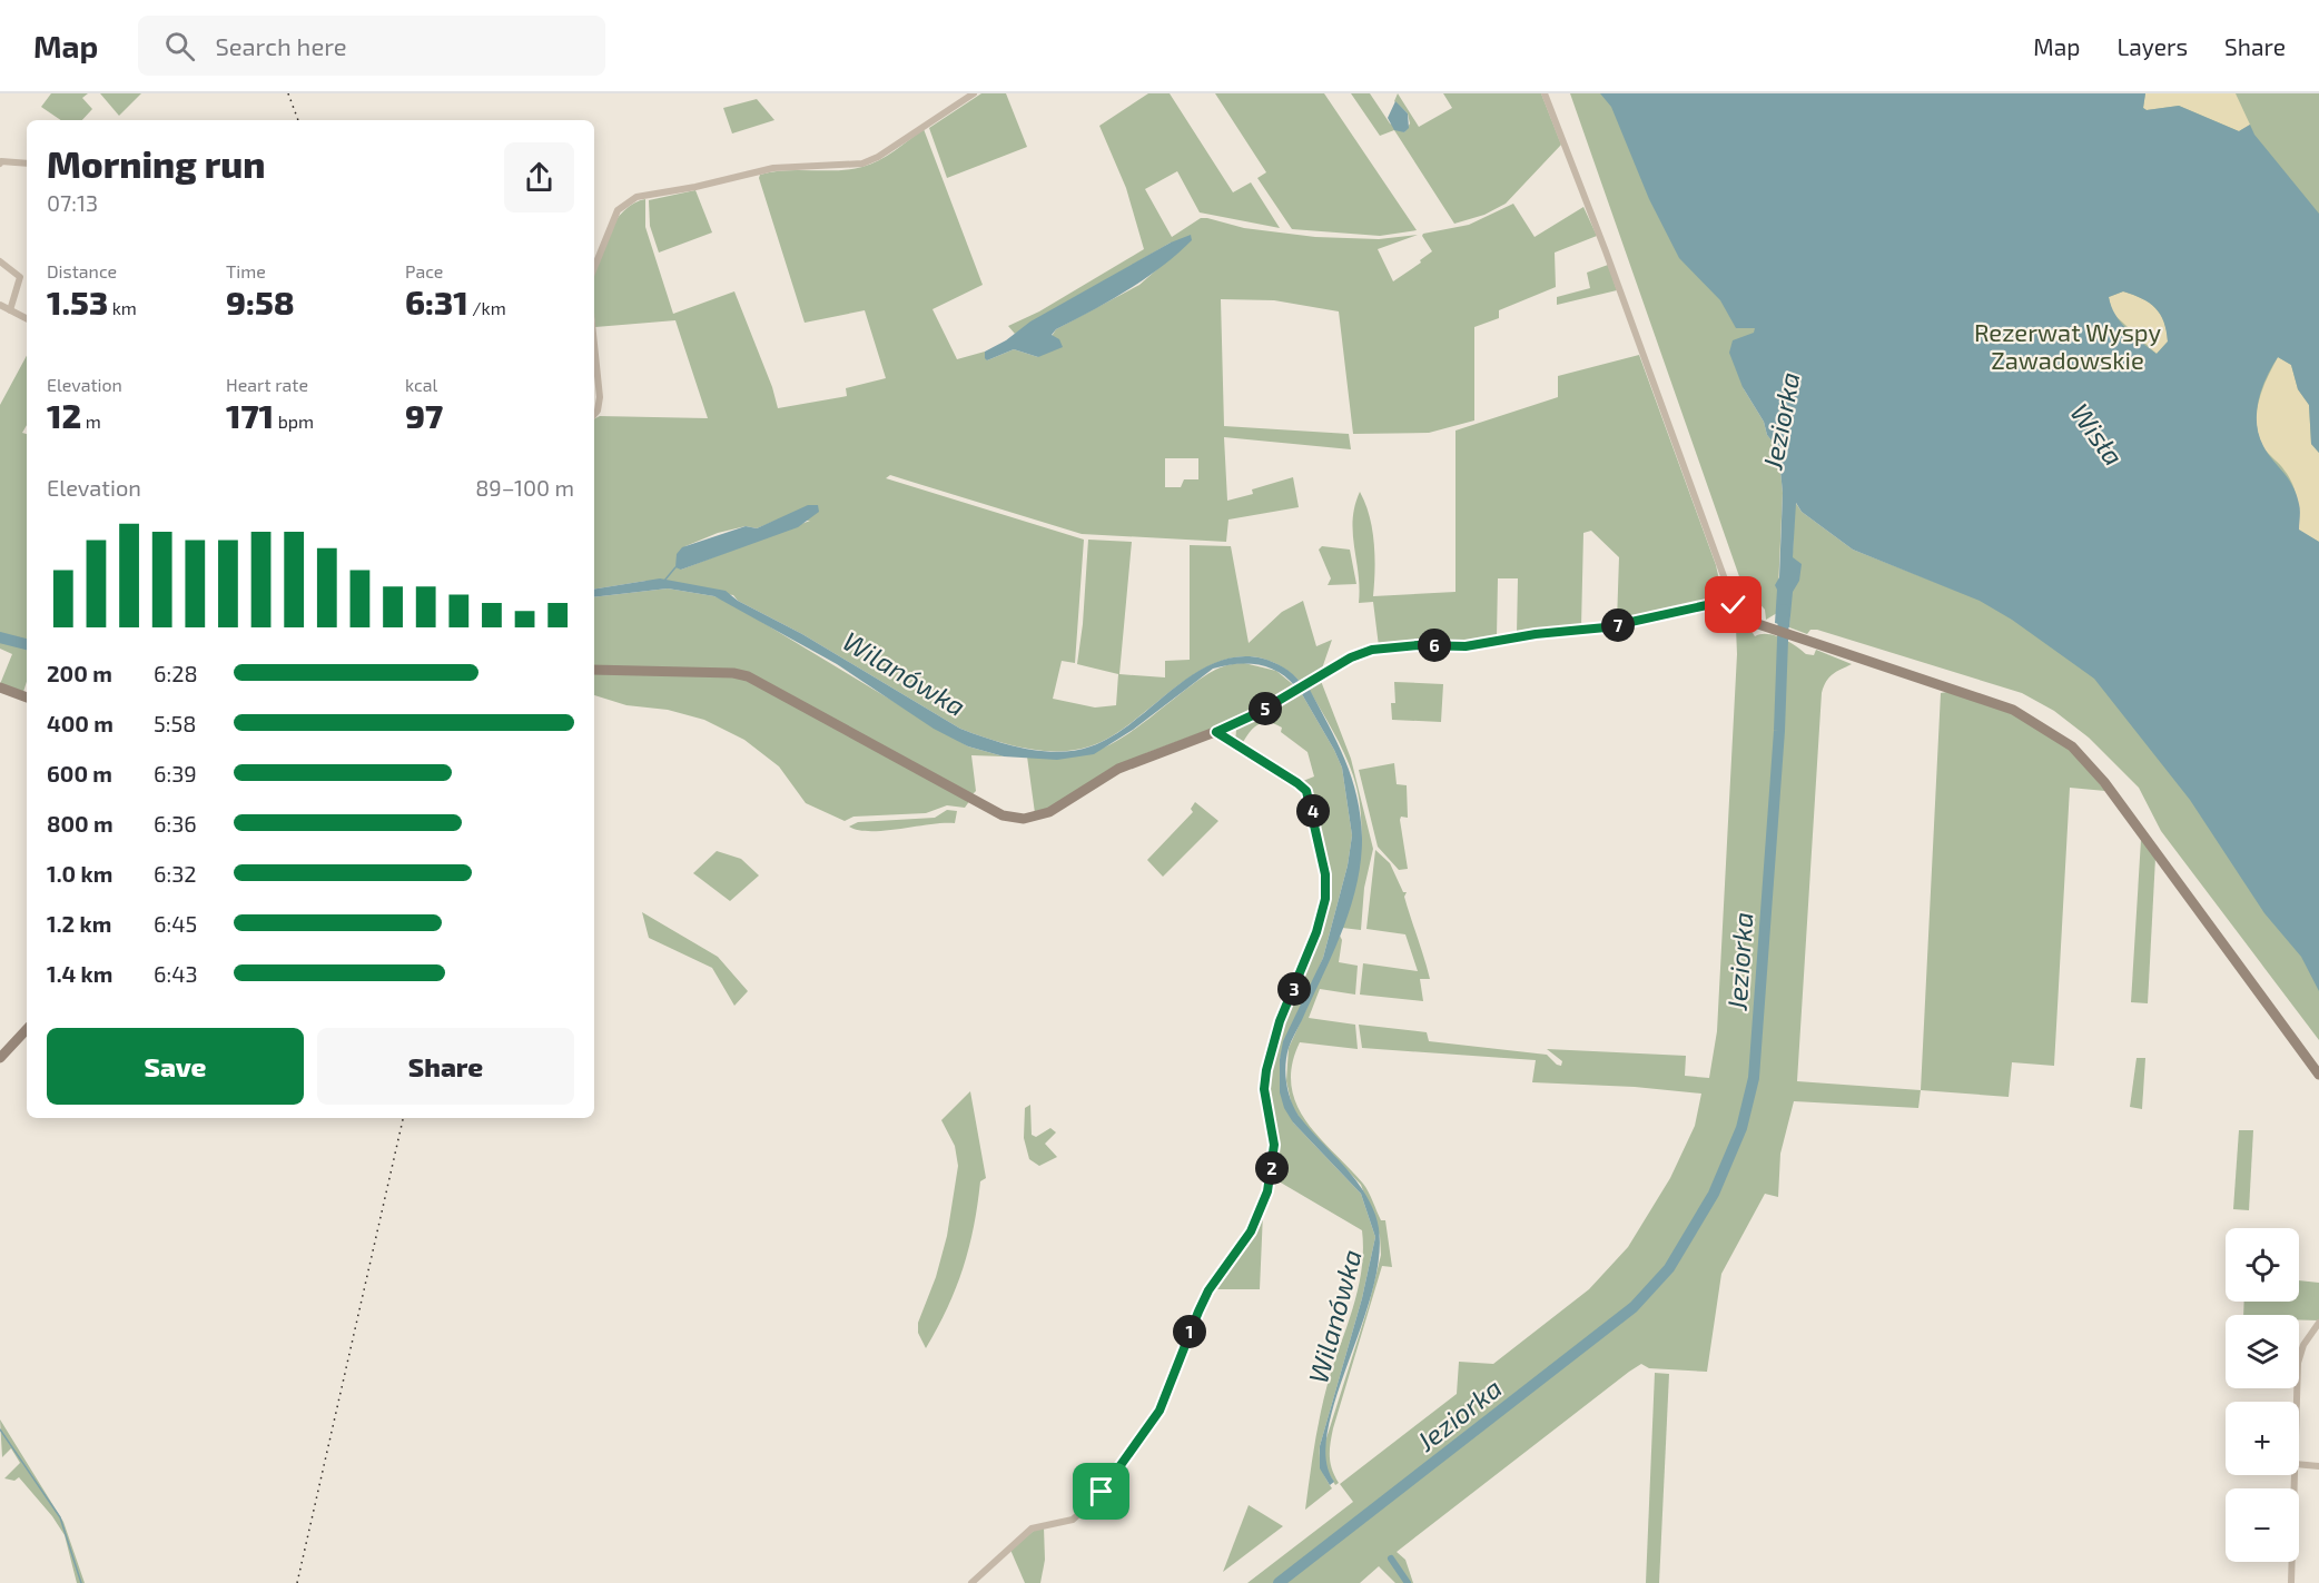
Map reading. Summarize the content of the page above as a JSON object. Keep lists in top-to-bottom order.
{
  "water": ["Jeziorka", "Wisła", "Wilanówka"],
  "parks": ["Rezerwat Wyspy Zawadowskie"],
  "page": {
    "header": "Map",
    "search": "Search here",
    "nav": ["Map", "Layers", "Share"],
    "heading": ["Morning run", "07:13"],
    "stats": [
      ["Distance", "1.53 km"],
      ["Time", "9:58"],
      ["Pace", "6:31 /km"],
      ["Elevation", "12 m"],
      ["Heart rate", "171 bpm"],
      ["kcal", "97"]
    ],
    "chart": ["Elevation", "89–100 m"],
    "pins": [
      "7",
      "6",
      "5",
      "4",
      "3",
      "2",
      "1"
    ],
    "list": [
      {
        "name": "200 m",
        "note": "6:28"
      },
      {
        "name": "400 m",
        "note": "5:58"
      },
      {
        "name": "600 m",
        "note": "6:39"
      },
      {
        "name": "800 m",
        "note": "6:36"
      },
      {
        "name": "1.0 km",
        "note": "6:32"
      },
      {
        "name": "1.2 km",
        "note": "6:45"
      },
      {
        "name": "1.4 km",
        "note": "6:43"
      }
    ],
    "buttons": ["Save", "Share"],
    "map_buttons": ["+", "−"]
  }
}
